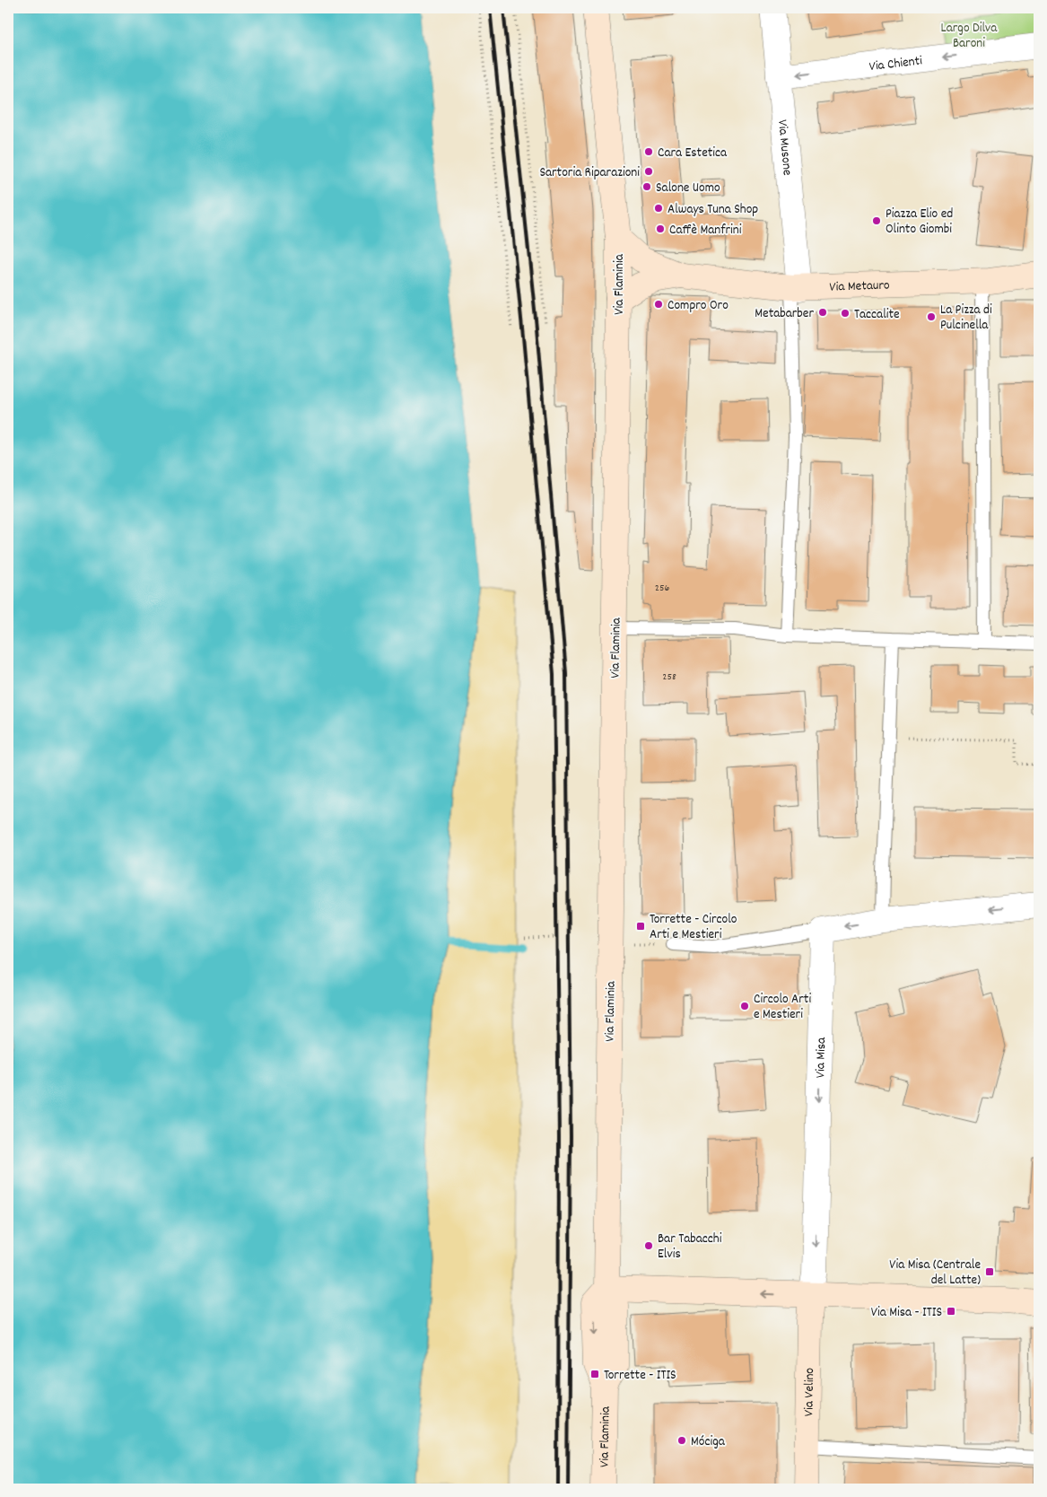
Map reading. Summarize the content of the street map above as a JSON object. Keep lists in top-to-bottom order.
{
  "streets": {
    "main road": ["Via Flaminia", "Via Metauro", "Via Velino"],
    "street": ["Via Chienti", "Via Musone", "Via Misa"]
  },
  "crossings": [
    ["Via Chienti", "Via Musone"],
    ["Via Musone", "Via Metauro"],
    ["Via Flaminia", "Via Metauro"],
    ["Via Misa", "Via Velino"]
  ],
  "one_way": ["Via Chienti", "Via Misa"],
  "parks": ["Largo Dilva Baroni"],
  "places": {
    "other": [
      "Cara Estetica",
      "Sartoria Riparazioni",
      "Salone Uomo",
      "Always Tuna Shop",
      "Piazza Elio ed Olinto Giombi",
      "Caffè Manfrini",
      "Compro Oro",
      "Metabarber",
      "Taccalite",
      "La Pizza di Pulcinella",
      "Circolo Arti e Mestieri",
      "Bar Tabacchi Elvis",
      "Móciga"
    ],
    "transit": [
      "Torrette - Circolo Arti e Mestieri",
      "Via Misa (Centrale del Latte)",
      "Via Misa - ITIS",
      "Torrette - ITIS"
    ]
  },
  "house_numbers": ["256", "258"]
}
